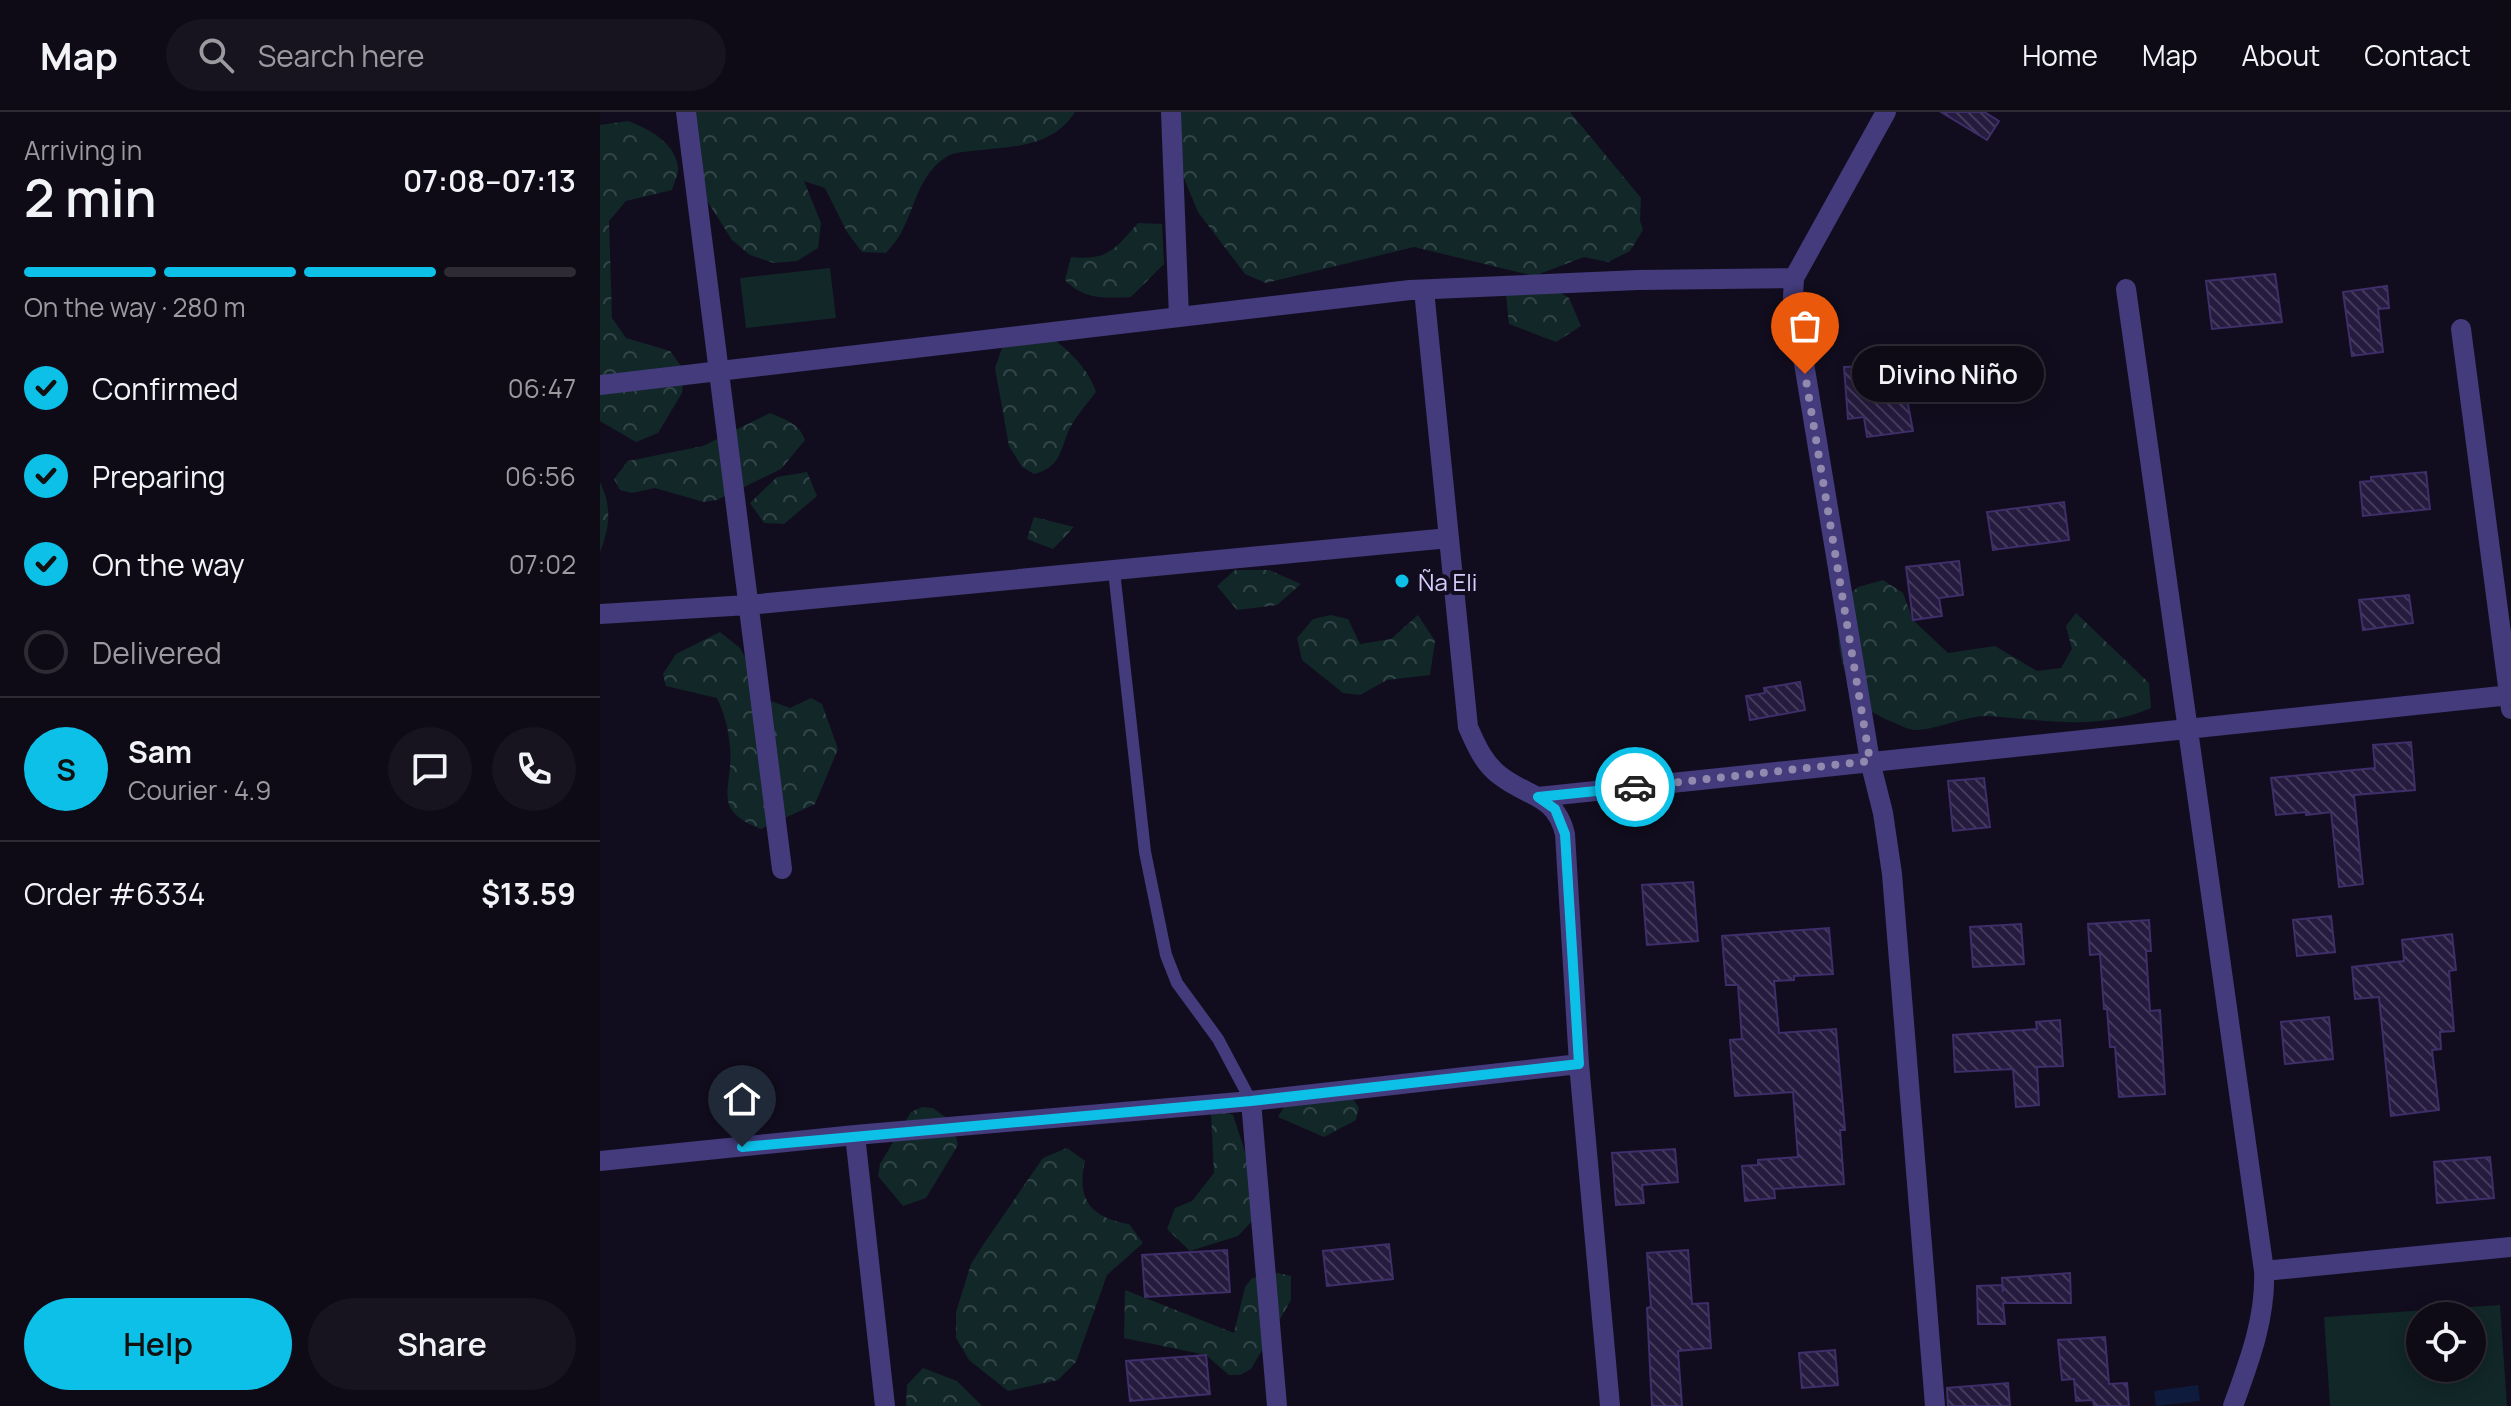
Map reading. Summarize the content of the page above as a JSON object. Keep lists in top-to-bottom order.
{
  "places": ["Divino Niño", "Ña Eli"],
  "page": {
    "header": "Map",
    "search": "Search here",
    "nav": [
      "Home",
      "Map",
      "About",
      "Contact"
    ],
    "heading": ["2 min", "Arriving in", "07:08–07:13"],
    "panel": [
      "Sam",
      "Courier · 4.9",
      "Order #6334",
      "$13.59"
    ],
    "bar": "On the way · 280 m",
    "list": [
      ["Confirmed", "06:47"],
      ["Preparing", "06:56"],
      ["On the way", "07:02"],
      "Delivered"
    ],
    "bubble": "Divino Niño",
    "round": "S",
    "buttons": ["Help", "Share"]
  }
}
